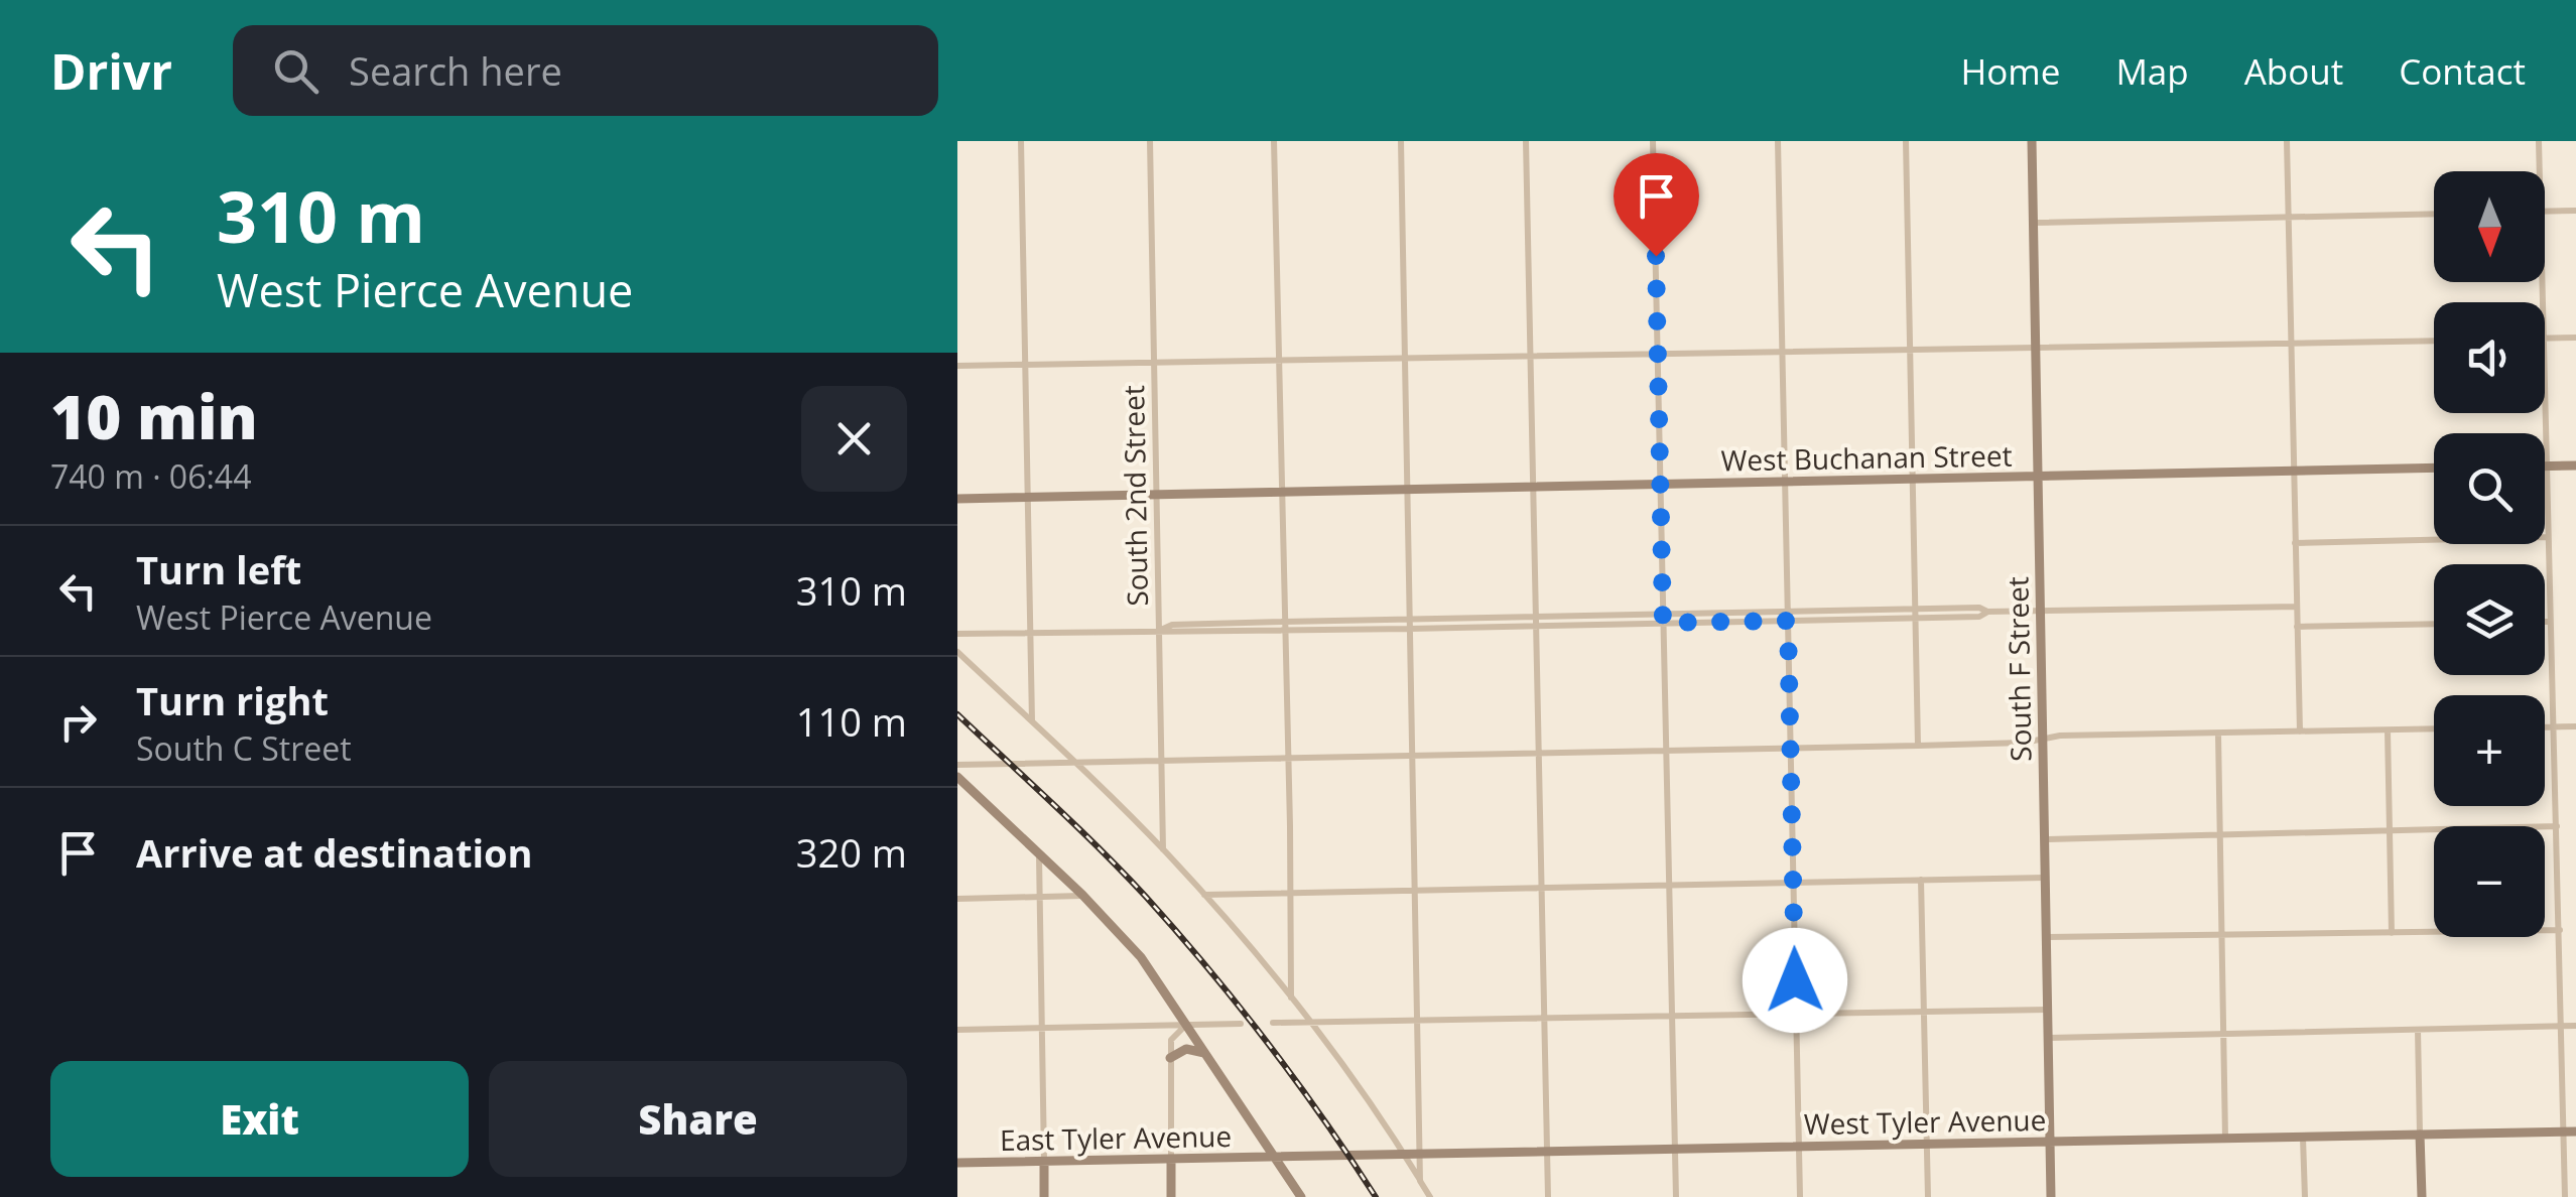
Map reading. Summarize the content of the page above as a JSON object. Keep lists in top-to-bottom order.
{
  "streets": {
    "street": [
      "West Buchanan Street",
      "South 2nd Street",
      "South F Street",
      "West Tyler Avenue",
      "East Tyler Avenue"
    ]
  },
  "crossings": [
    ["West Buchanan Street", "South 2nd Street"],
    ["West Buchanan Street", "South F Street"],
    ["South F Street", "West Tyler Avenue"],
    ["West Tyler Avenue", "East Tyler Avenue"]
  ],
  "north": "bottom",
  "page": {
    "header": "Drivr",
    "search": "Search here",
    "nav": [
      "Home",
      "Map",
      "About",
      "Contact"
    ],
    "turn": ["310 m", "West Pierce Avenue"],
    "map_buttons": ["+", "−"],
    "heading": ["10 min", "740 m · 06:44"],
    "list": [
      {
        "name": "Turn left",
        "note": "West Pierce Avenue",
        "value": "310 m"
      },
      {
        "name": "Turn right",
        "note": "South C Street",
        "value": "110 m"
      },
      {
        "name": "Arrive at destination",
        "value": "320 m"
      }
    ],
    "buttons": ["Exit", "Share"]
  }
}
